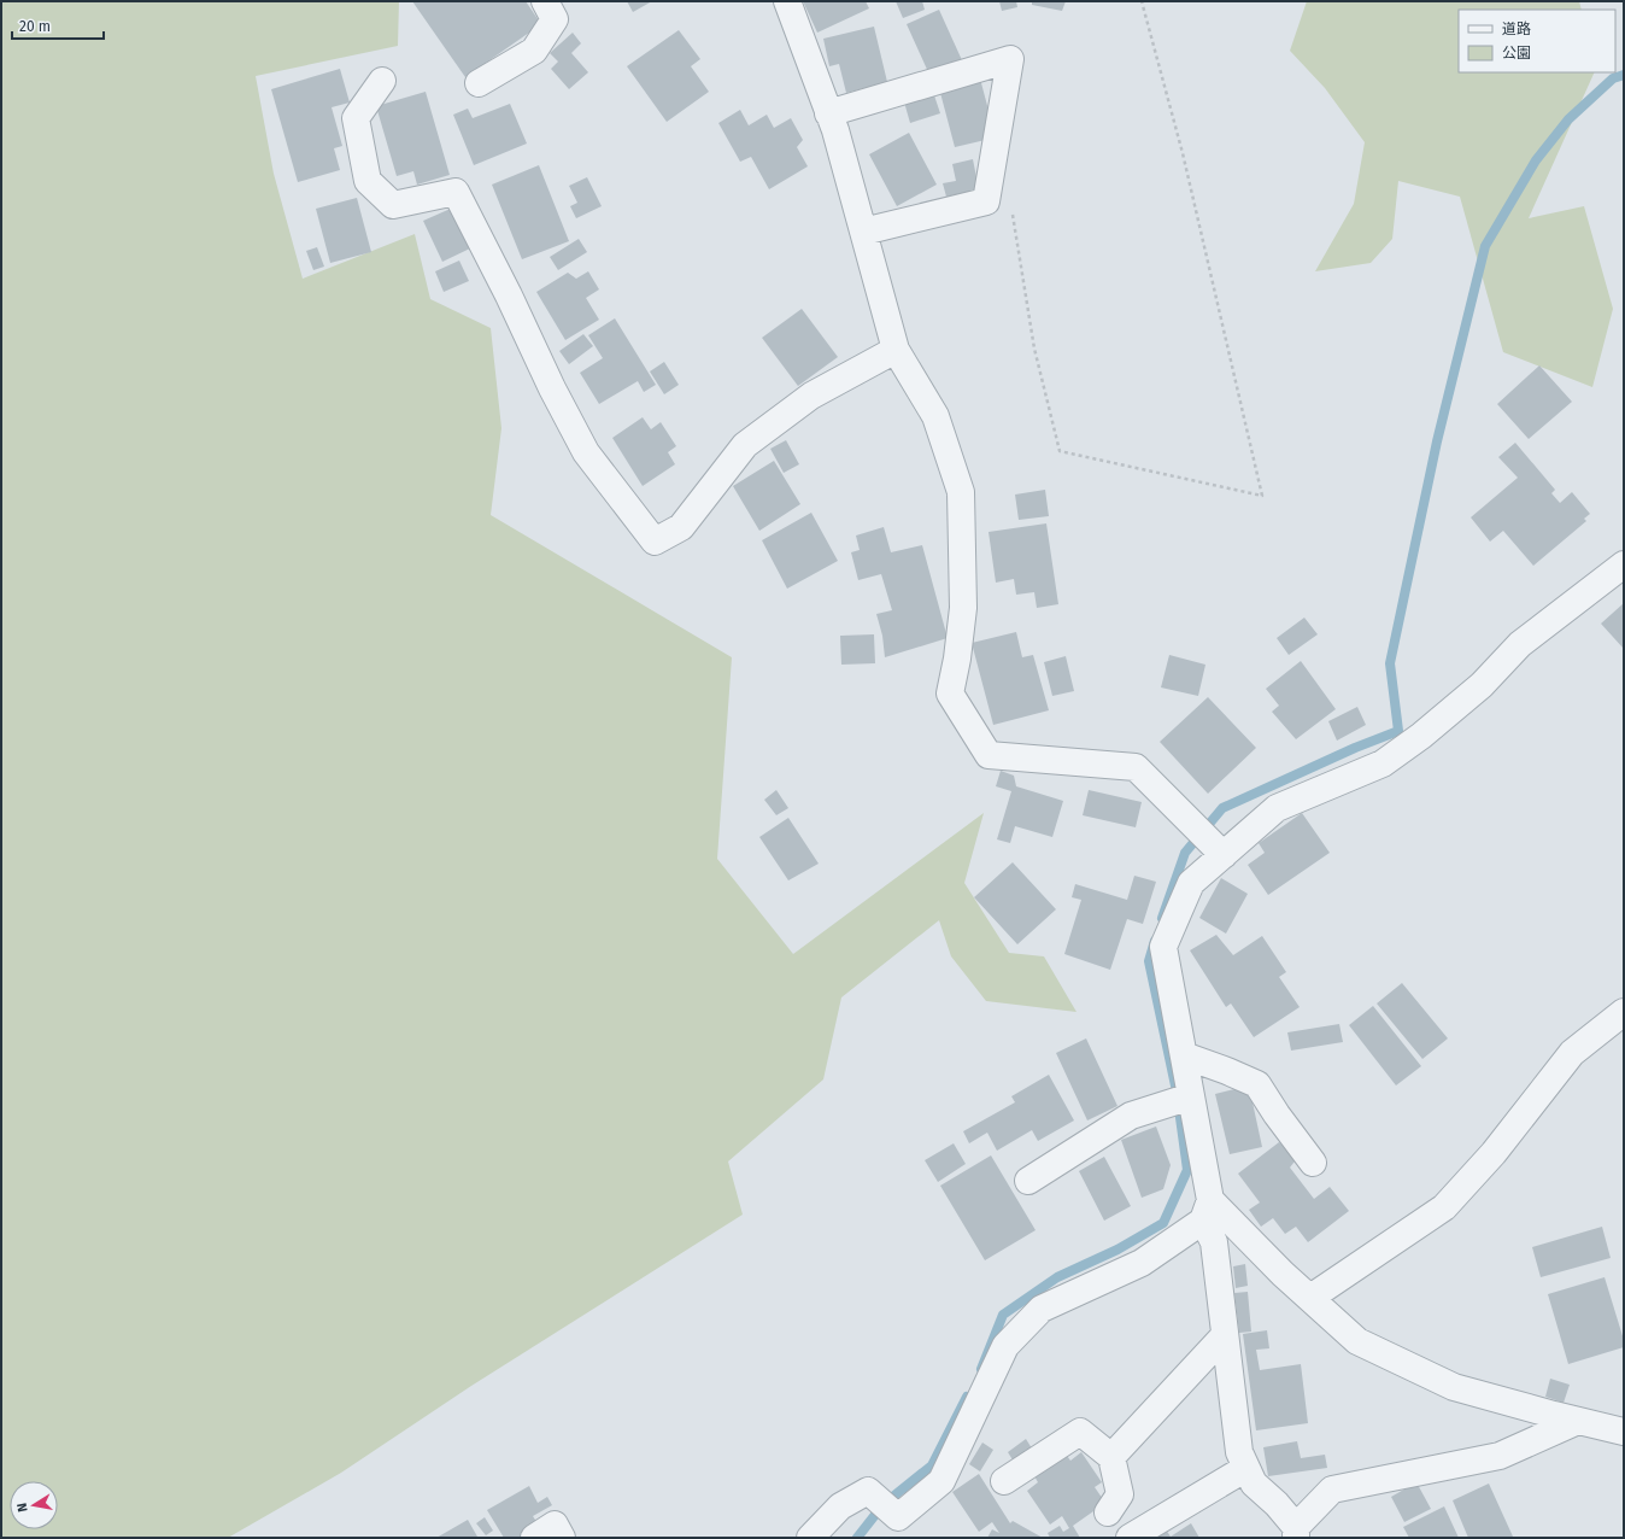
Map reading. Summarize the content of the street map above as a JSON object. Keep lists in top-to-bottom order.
{
  "legend": ["道路", "公園"],
  "scale_bar": "20 m",
  "north": "left"
}
